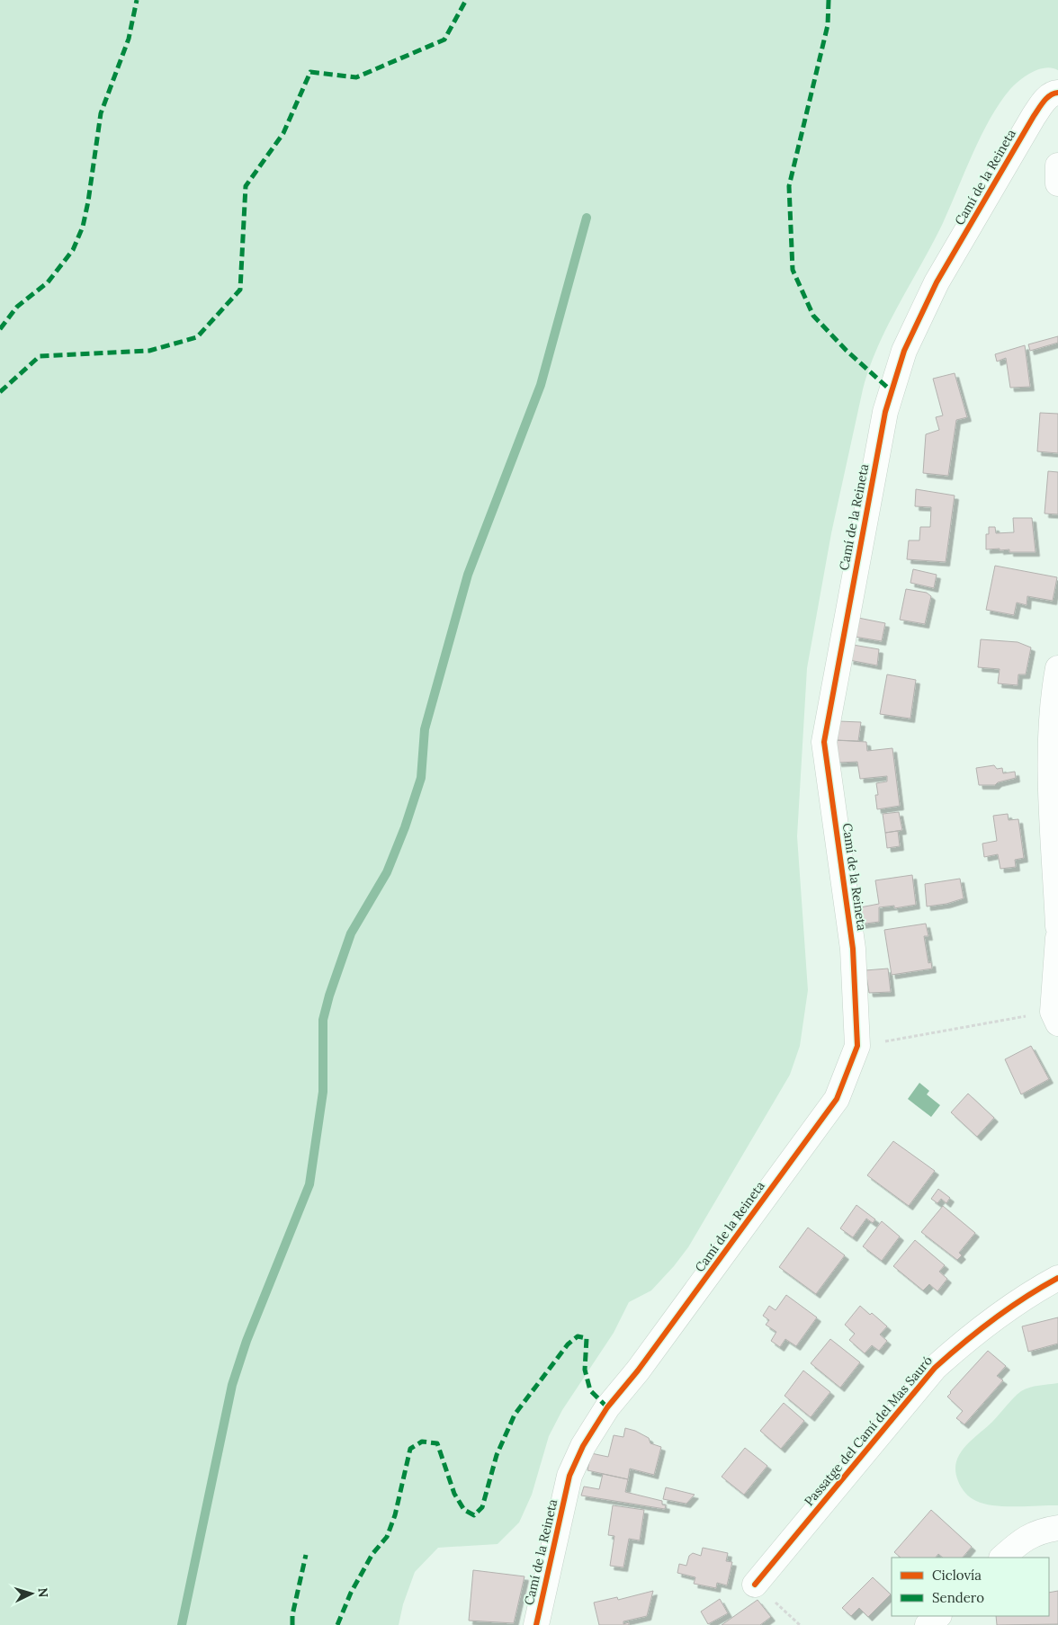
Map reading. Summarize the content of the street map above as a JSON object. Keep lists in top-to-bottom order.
{
  "streets": {
    "street": ["Camí de la Reineta", "Passatge del Camí del Mas Sauró"]
  },
  "legend": ["Ciclovía", "Sendero"],
  "north": "right"
}
